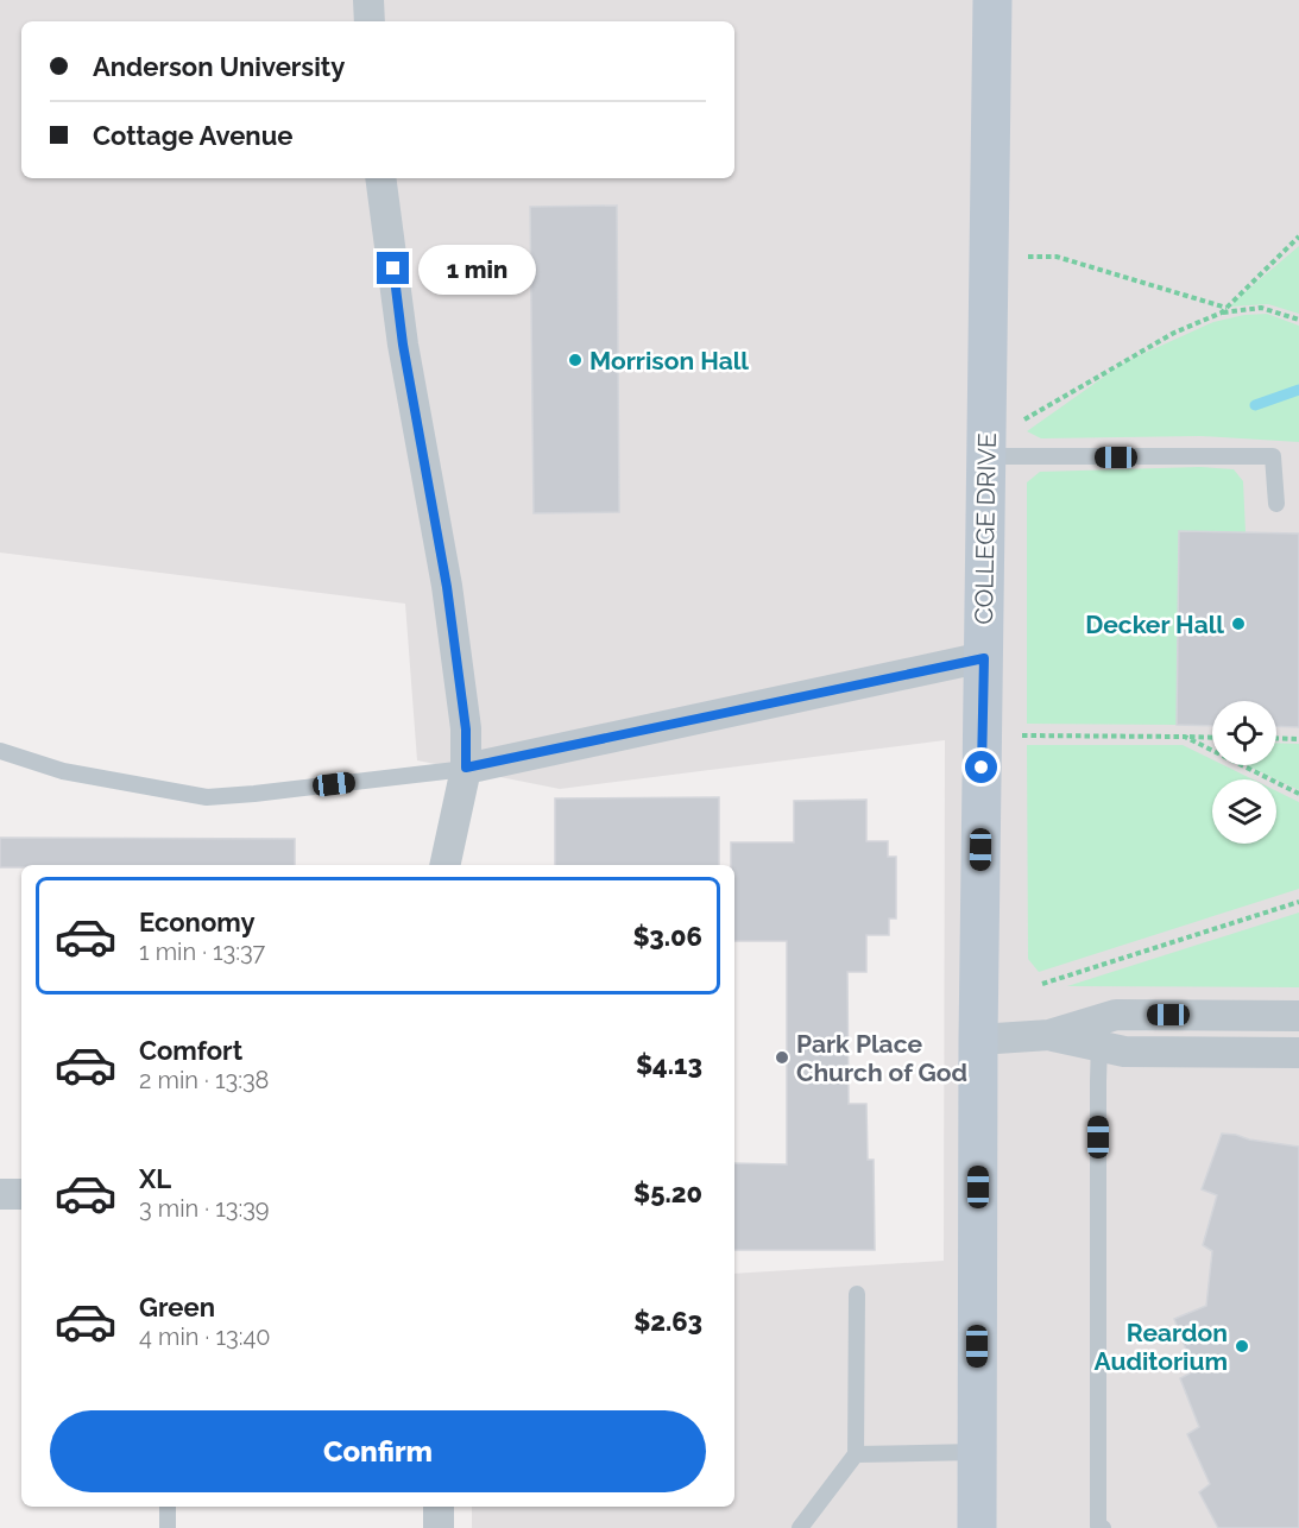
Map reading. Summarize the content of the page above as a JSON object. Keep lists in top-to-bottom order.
{
  "streets": {
    "street": ["COLLEGE DRIVE"]
  },
  "places": [
    "Morrison Hall",
    "Decker Hall",
    "Park Place Church of God",
    "Reardon Auditorium"
  ],
  "page": {
    "banner": ["Anderson University", "Cottage Avenue"],
    "bubble": "1 min",
    "list": [
      {
        "name": "Economy",
        "note": "1 min · 13:37",
        "value": "$3.06"
      },
      {
        "name": "Comfort",
        "note": "2 min · 13:38",
        "value": "$4.13"
      },
      {
        "name": "XL",
        "note": "3 min · 13:39",
        "value": "$5.20"
      },
      {
        "name": "Green",
        "note": "4 min · 13:40",
        "value": "$2.63"
      }
    ],
    "buttons": "Confirm"
  }
}
